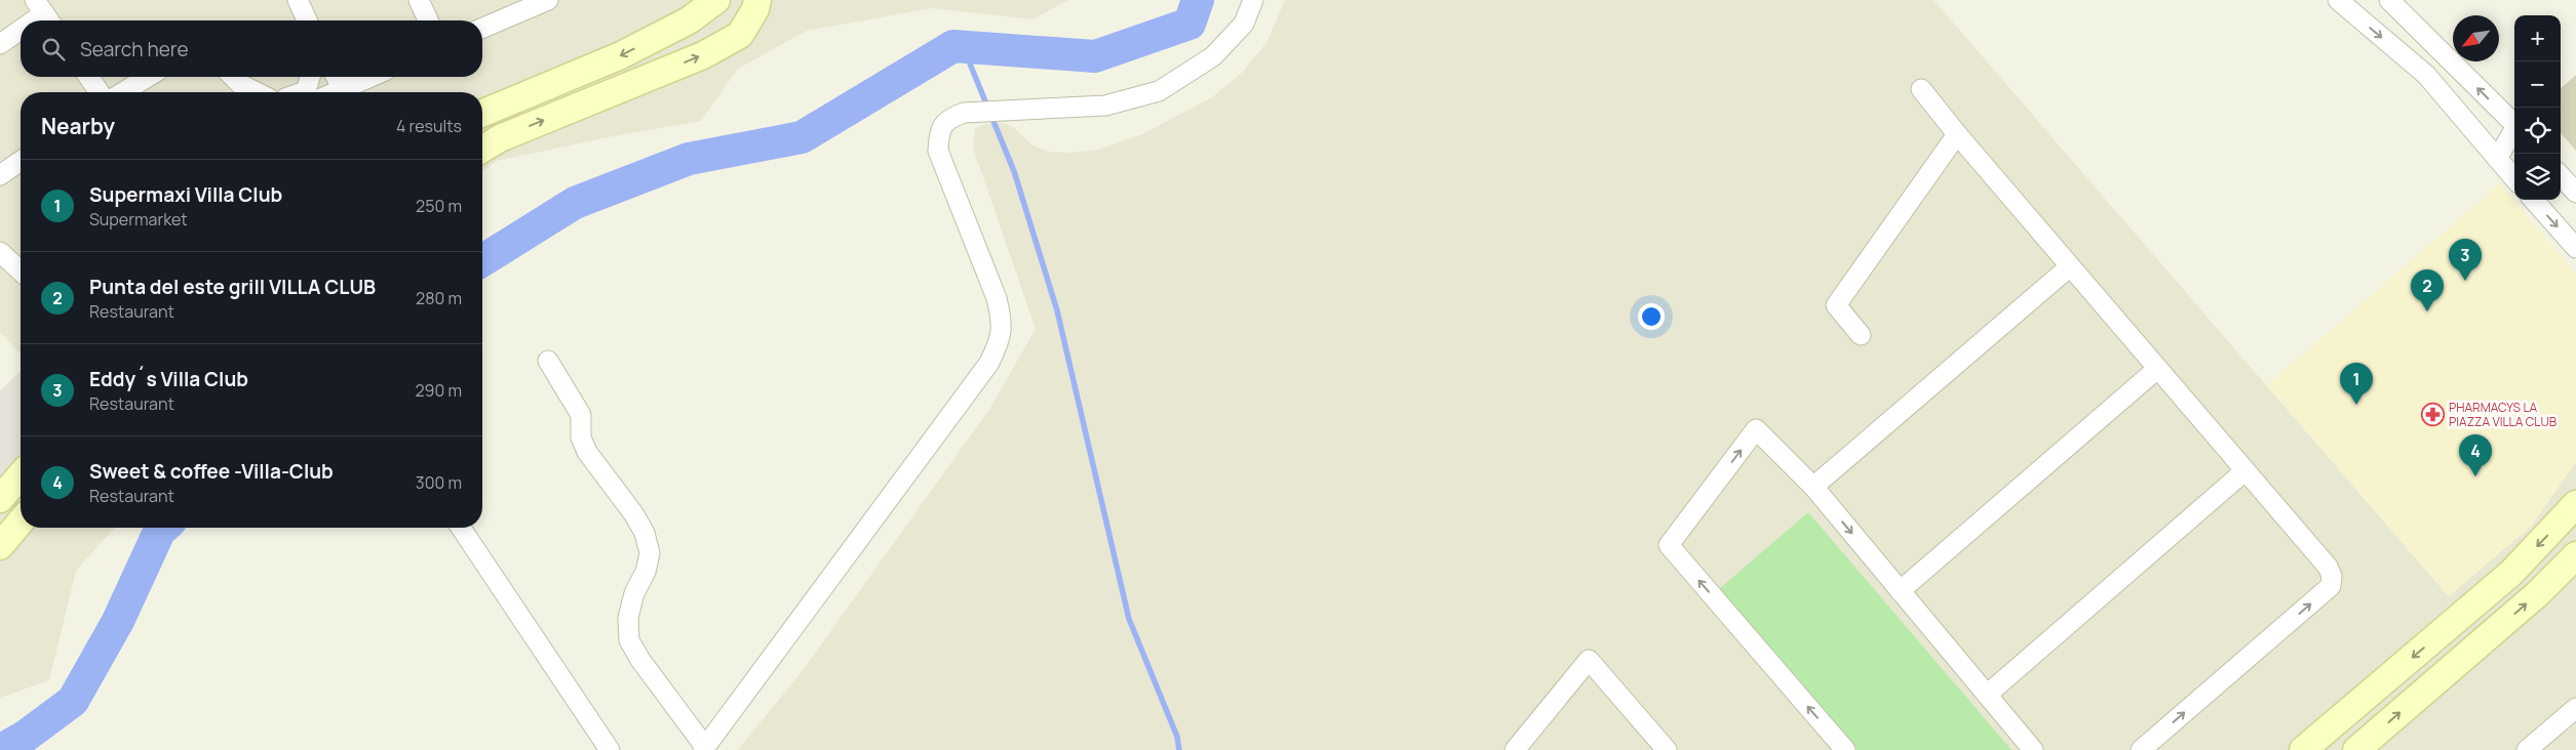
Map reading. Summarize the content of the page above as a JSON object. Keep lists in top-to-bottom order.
{
  "places": {
    "pharmacy": ["PHARMACYS LA PIAZZA VILLA CLUB"]
  },
  "north": "bottom left",
  "page": {
    "map_buttons": ["+", "−"],
    "search": "Search here",
    "heading": ["Nearby", "4 results"],
    "list": [
      {
        "mark": "1",
        "name": "Supermaxi Villa Club",
        "note": "Supermarket",
        "value": "250 m"
      },
      {
        "mark": "2",
        "name": "Punta del este grill VILLA CLUB",
        "note": "Restaurant",
        "value": "280 m"
      },
      {
        "mark": "3",
        "name": "Eddy´s Villa Club",
        "note": "Restaurant",
        "value": "290 m"
      },
      {
        "mark": "4",
        "name": "Sweet & coffee -Villa-Club",
        "note": "Restaurant",
        "value": "300 m"
      }
    ],
    "pins": [
      "3",
      "2",
      "1",
      "4"
    ]
  }
}
